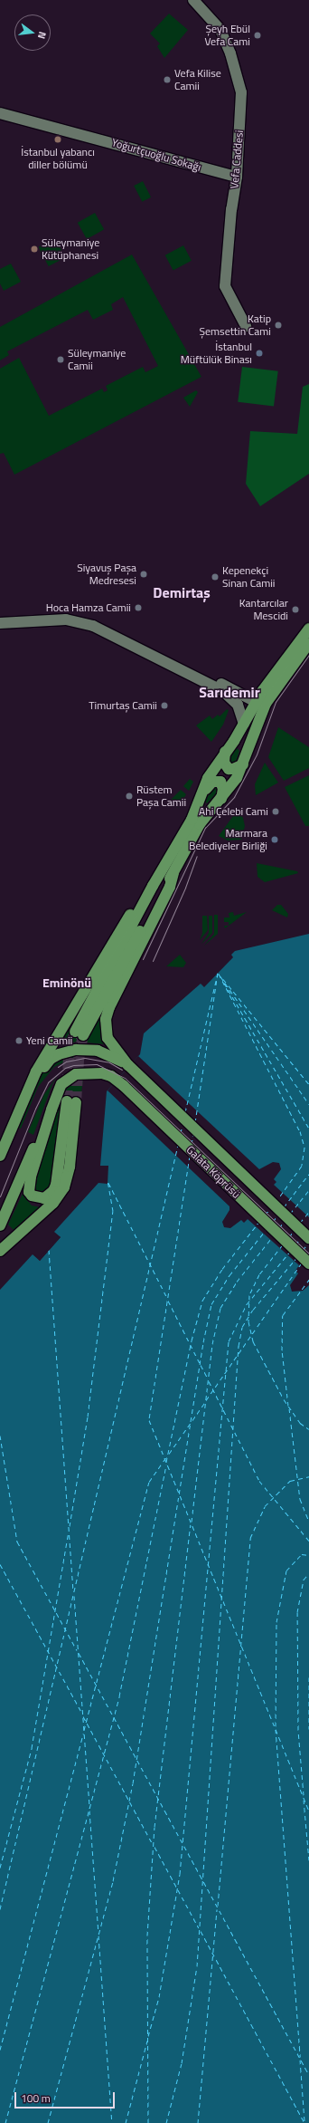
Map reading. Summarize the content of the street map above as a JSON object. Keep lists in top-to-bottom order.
{
  "streets": {
    "main road": ["Galata Köprüsü"],
    "street": ["Yoğurtçuoğlu Sokağı", "Vefa Caddesi"]
  },
  "crossings": [
    ["Yoğurtçuoğlu Sokağı", "Vefa Caddesi"]
  ],
  "districts": ["Demirtaş", "Sarıdemir", "Eminönü"],
  "places": [
    "Şeyh Ebül Vefa Cami",
    "Vefa Kilise Camii",
    "İstanbul yabancı diller bölümü",
    "Süleymaniye Kütüphanesi",
    "Katip Şemsettin Cami",
    "İstanbul Müftülük Binası",
    "Süleymaniye Camii",
    "Siyavuş Paşa Medresesi",
    "Kepenekçi Sinan Camii",
    "Hoca Hamza Camii",
    "Kantarcılar Mescidi",
    "Timurtaş Camii",
    "Rüstem Paşa Camii",
    "Ahi Çelebi Cami",
    "Marmara Belediyeler Birliği",
    "Yeni Camii"
  ],
  "scale_bar": "100 m",
  "north": "right"
}
